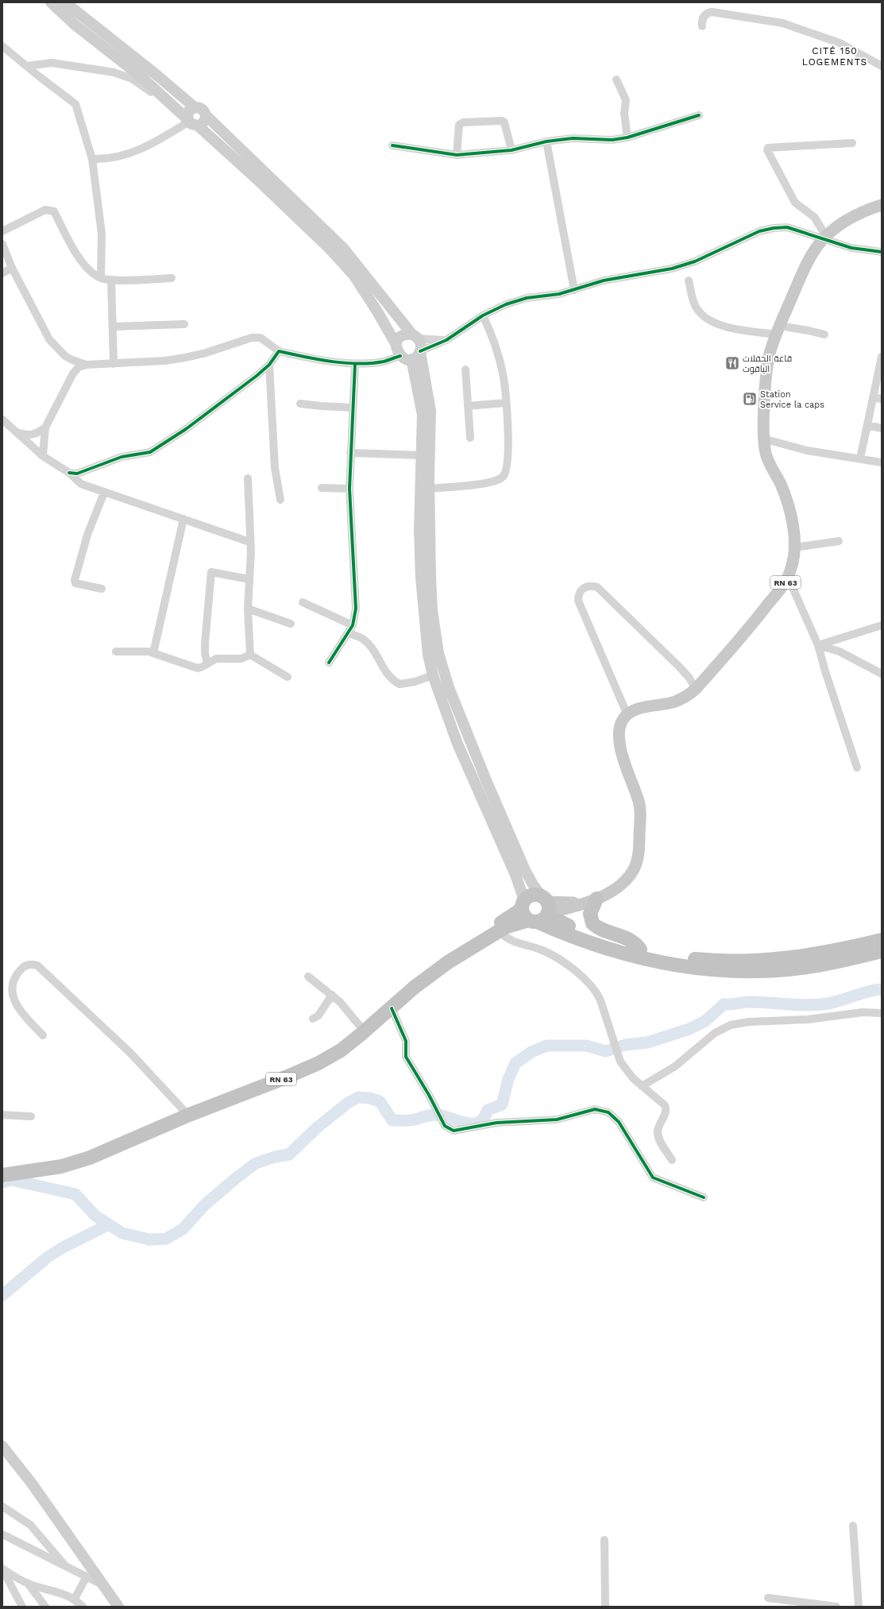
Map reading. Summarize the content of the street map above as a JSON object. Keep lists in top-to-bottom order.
{
  "streets": {
    "highway": ["RN 63"]
  },
  "districts": ["CITÉ 150 LOGEMENTS"],
  "places": {
    "restaurant": ["قاعة الحفلات الياقوت"],
    "fuel station": ["Station Service la caps"]
  }
}
